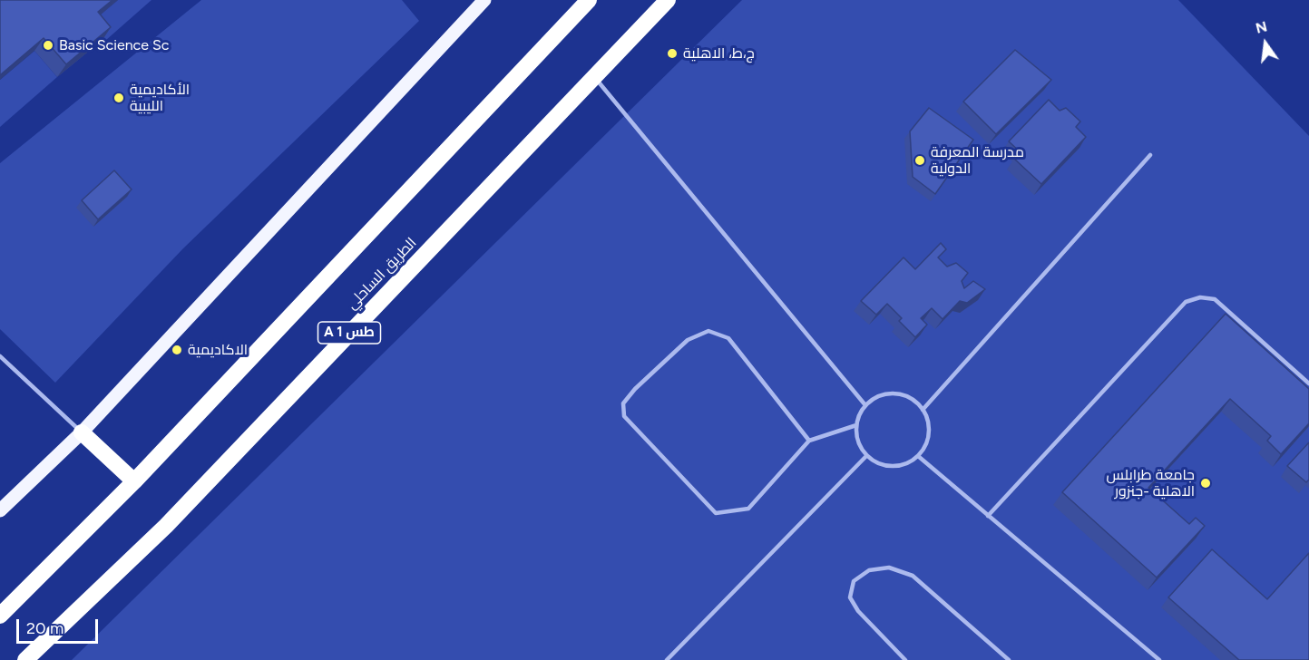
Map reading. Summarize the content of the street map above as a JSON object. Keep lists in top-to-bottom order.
{
  "streets": {
    "highway": ["الطريق الساحلي", "A 1 طس"]
  },
  "places": [
    "Basic Science Sc",
    "ج،ط، الاهلية",
    "الأكاديمية الليبية",
    "مدرسة المعرفة الدولية",
    "الاكاديمية",
    "جامعة طرابلس الاهلية -جنزور"
  ],
  "scale_bar": "20 m",
  "north": "top"
}
